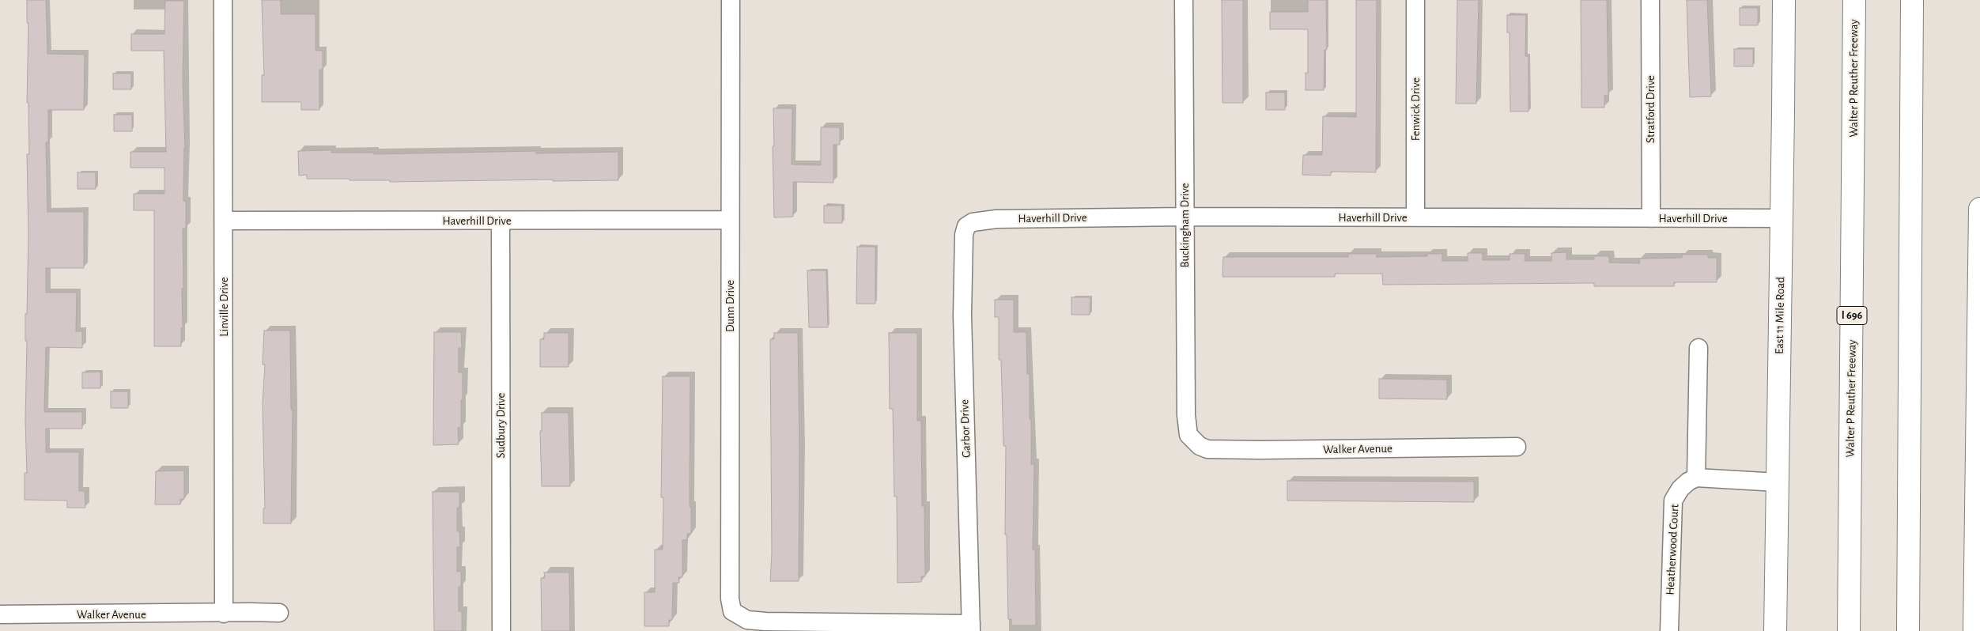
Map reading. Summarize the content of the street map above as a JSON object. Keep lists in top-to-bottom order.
{
  "streets": {
    "main road": ["Walter P Reuther Freeway", "East 11 Mile Road", "I 696"],
    "street": [
      "Fenwick Drive",
      "Stratford Drive",
      "Haverhill Drive",
      "Buckingham Drive",
      "Dunn Drive",
      "Linville Drive",
      "Sudbury Drive",
      "Garbor Drive",
      "Walker Avenue",
      "Heatherwood Court"
    ]
  },
  "crossings": [
    ["Fenwick Drive", "Haverhill Drive"],
    ["Stratford Drive", "Haverhill Drive"],
    ["Haverhill Drive", "Buckingham Drive"],
    ["Haverhill Drive", "Dunn Drive"],
    ["Haverhill Drive", "Linville Drive"],
    ["Haverhill Drive", "East 11 Mile Road"],
    ["Haverhill Drive", "Sudbury Drive"],
    ["Haverhill Drive", "Garbor Drive"],
    ["Buckingham Drive", "Walker Avenue"],
    ["Dunn Drive", "Garbor Drive"],
    ["Linville Drive", "Walker Avenue"]
  ]
}
